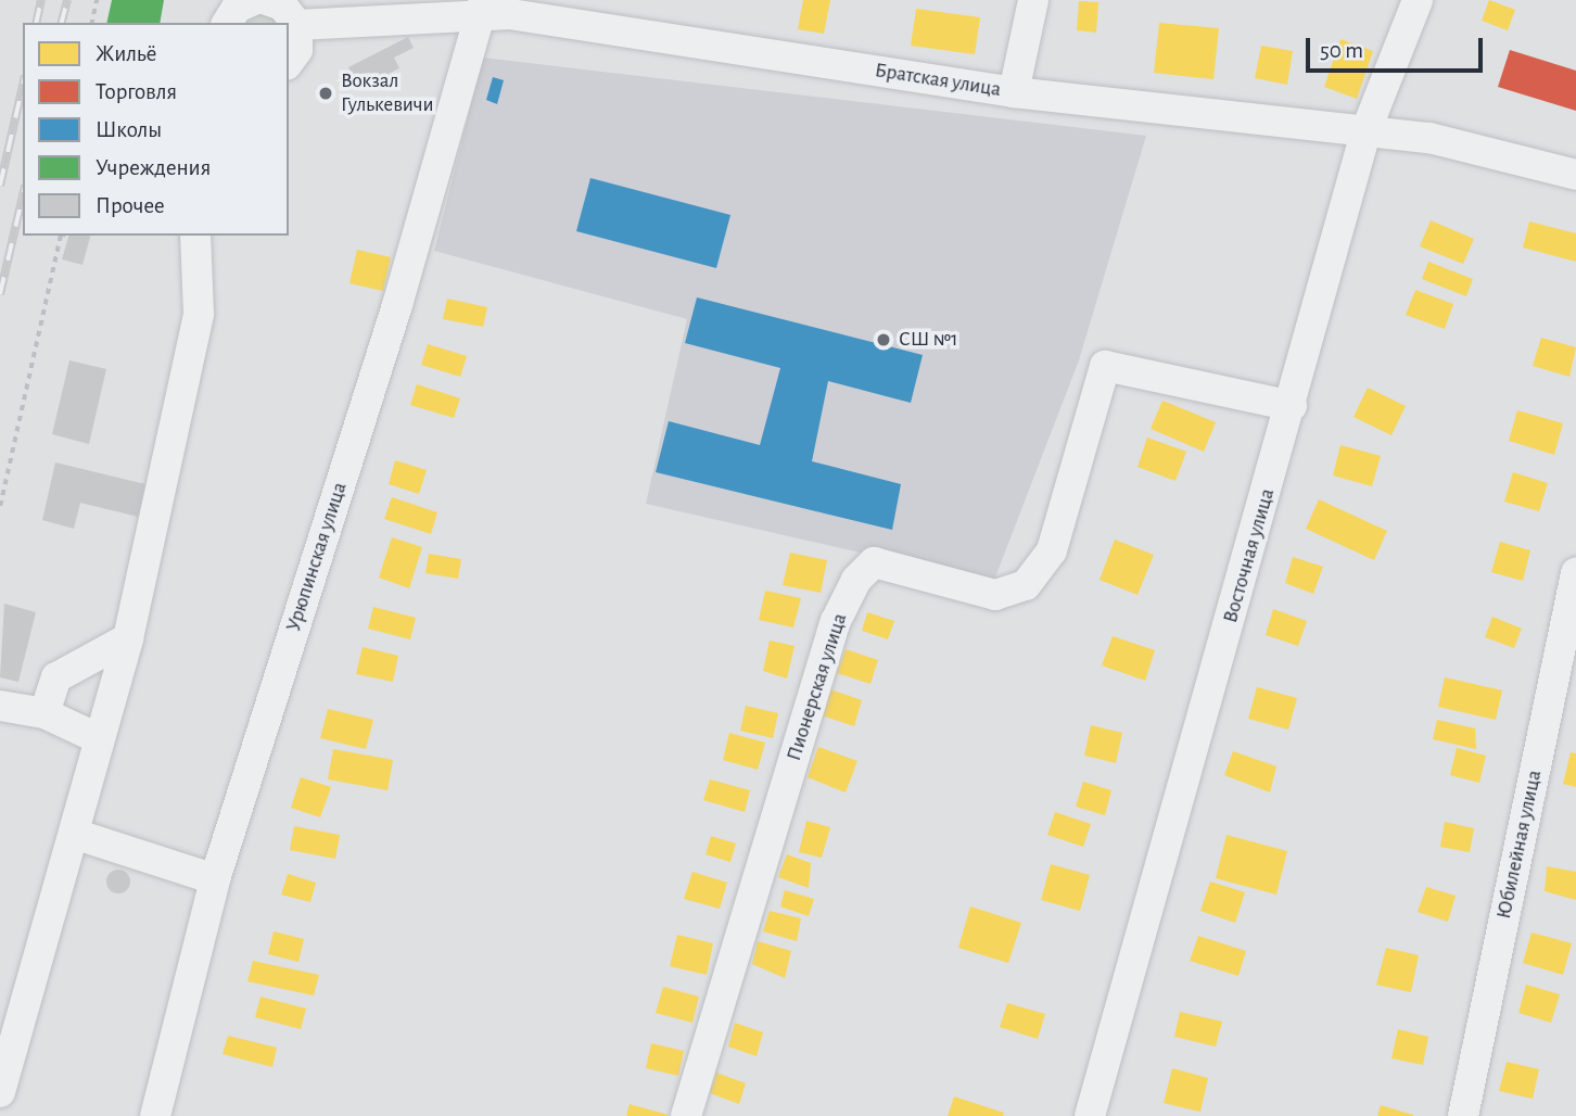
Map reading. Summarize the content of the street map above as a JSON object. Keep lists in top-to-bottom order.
{
  "streets": {
    "street": [
      "Братская улица",
      "Восточная улица",
      "Урюпинская улица",
      "Пионерская улица",
      "Юбилейная улица"
    ]
  },
  "crossings": [
    ["Братская улица", "Восточная улица"],
    ["Братская улица", "Урюпинская улица"],
    ["Восточная улица", "Пионерская улица"]
  ],
  "places": ["Вокзал Гулькевичи", "СШ №1"],
  "legend": [
    "Жильё",
    "Торговля",
    "Школы",
    "Учреждения",
    "Прочее"
  ],
  "scale_bar": "50 m"
}
